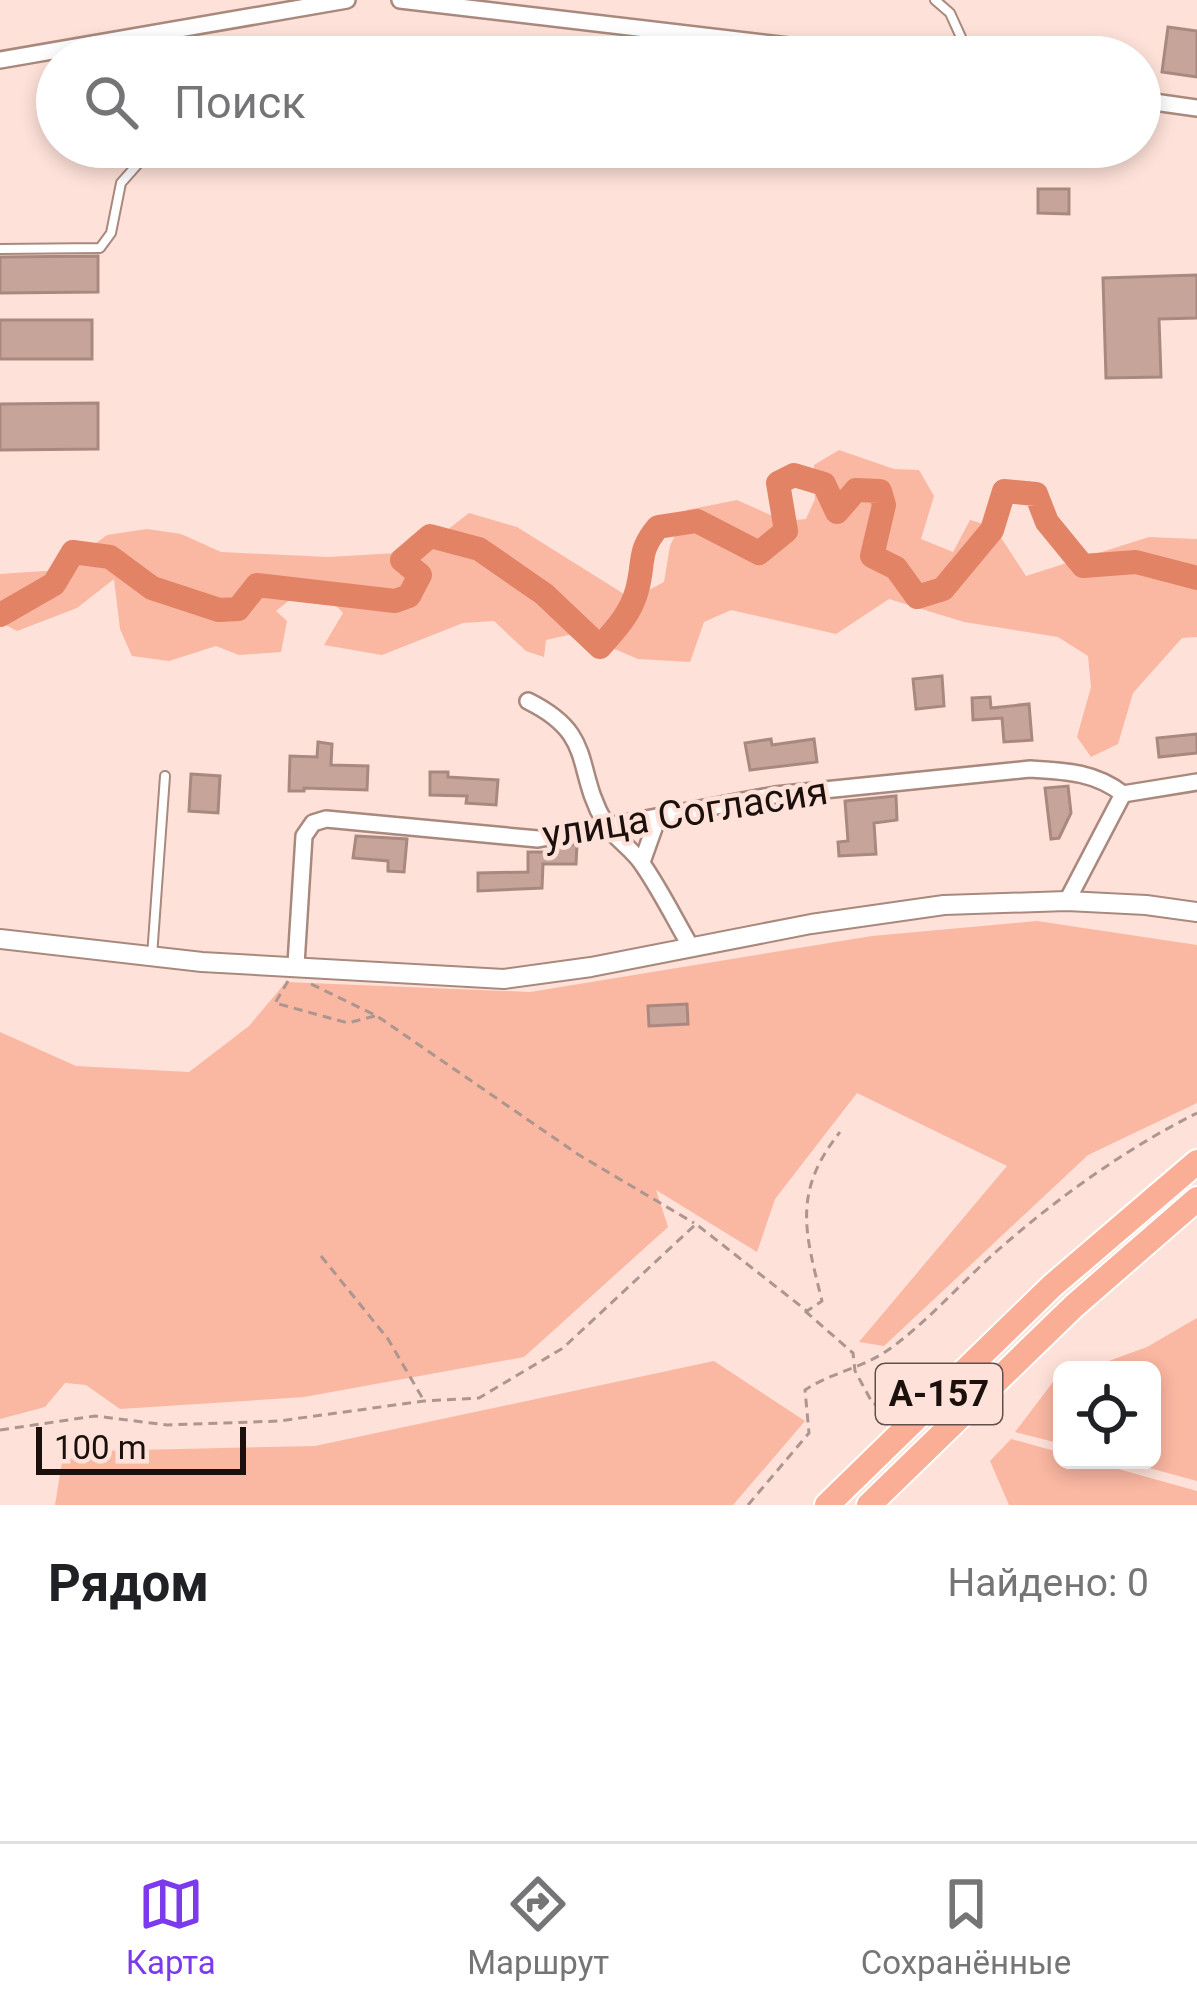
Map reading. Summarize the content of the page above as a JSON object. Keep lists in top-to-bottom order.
{
  "streets": {
    "main road": ["А-157"],
    "street": ["улица Согласия"]
  },
  "scale_bar": "100 m",
  "page": {
    "search": "Поиск",
    "scale": "100 m",
    "heading": ["Рядом", "Найдено: 0"],
    "nav": ["Карта", "Маршрут", "Сохранённые"]
  }
}
